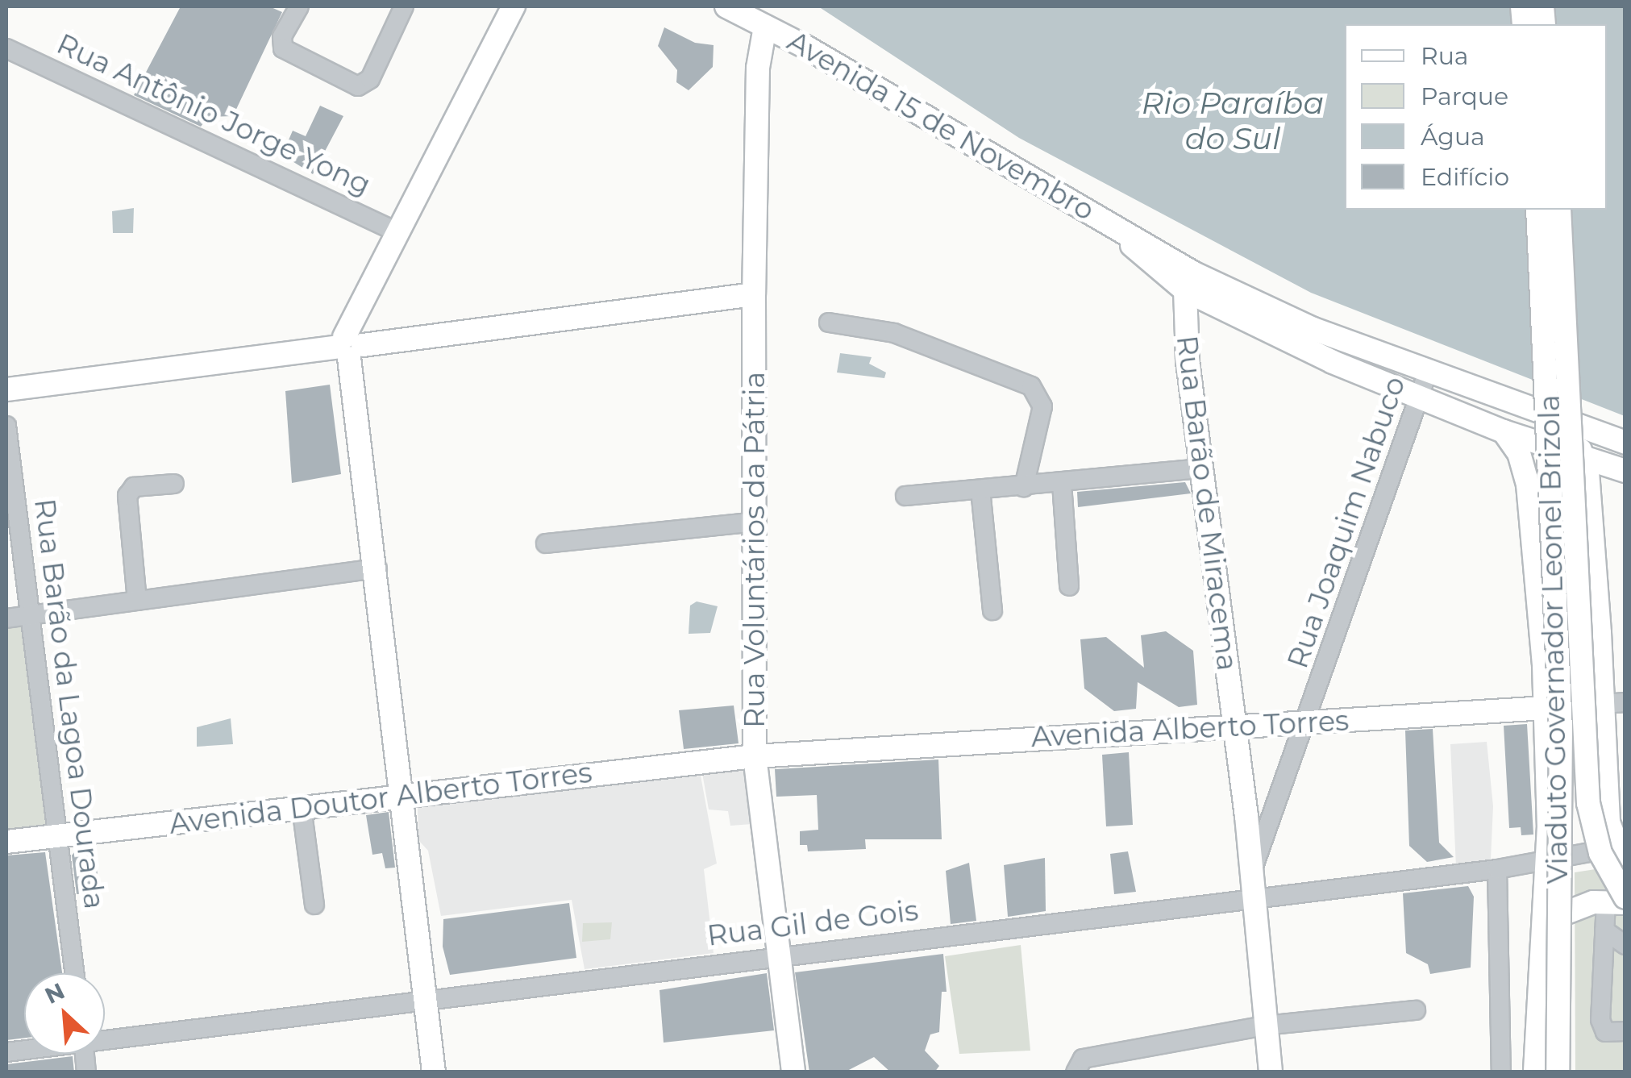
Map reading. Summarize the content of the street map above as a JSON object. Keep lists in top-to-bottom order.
{
  "streets": {
    "main road": [
      "Avenida 15 de Novembro",
      "Rua Barão de Miracema",
      "Rua Voluntários da Pátria",
      "Viaduto Governador Leonel Brizola",
      "Avenida Alberto Torres",
      "Avenida Doutor Alberto Torres"
    ],
    "street": [
      "Rua Antônio Jorge Yong",
      "Rua Joaquim Nabuco",
      "Rua Barão da Lagoa Dourada",
      "Rua Gil de Gois"
    ]
  },
  "crossings": [
    ["Avenida 15 de Novembro", "Rua Barão de Miracema"],
    ["Avenida 15 de Novembro", "Rua Joaquim Nabuco"],
    ["Avenida 15 de Novembro", "Rua Voluntários da Pátria"],
    ["Rua Barão de Miracema", "Rua Joaquim Nabuco"],
    ["Rua Barão de Miracema", "Avenida Alberto Torres"],
    ["Rua Barão de Miracema", "Rua Gil de Gois"],
    ["Rua Joaquim Nabuco", "Avenida Alberto Torres"],
    ["Rua Voluntários da Pátria", "Avenida Alberto Torres"],
    ["Rua Voluntários da Pátria", "Avenida Doutor Alberto Torres"],
    ["Rua Voluntários da Pátria", "Rua Gil de Gois"],
    ["Rua Barão da Lagoa Dourada", "Avenida Doutor Alberto Torres"],
    ["Avenida Alberto Torres", "Avenida Doutor Alberto Torres"]
  ],
  "water": ["Rio Paraíba do Sul"],
  "legend": [
    "Rua",
    "Parque",
    "Água",
    "Edifício"
  ],
  "north": "top left"
}
